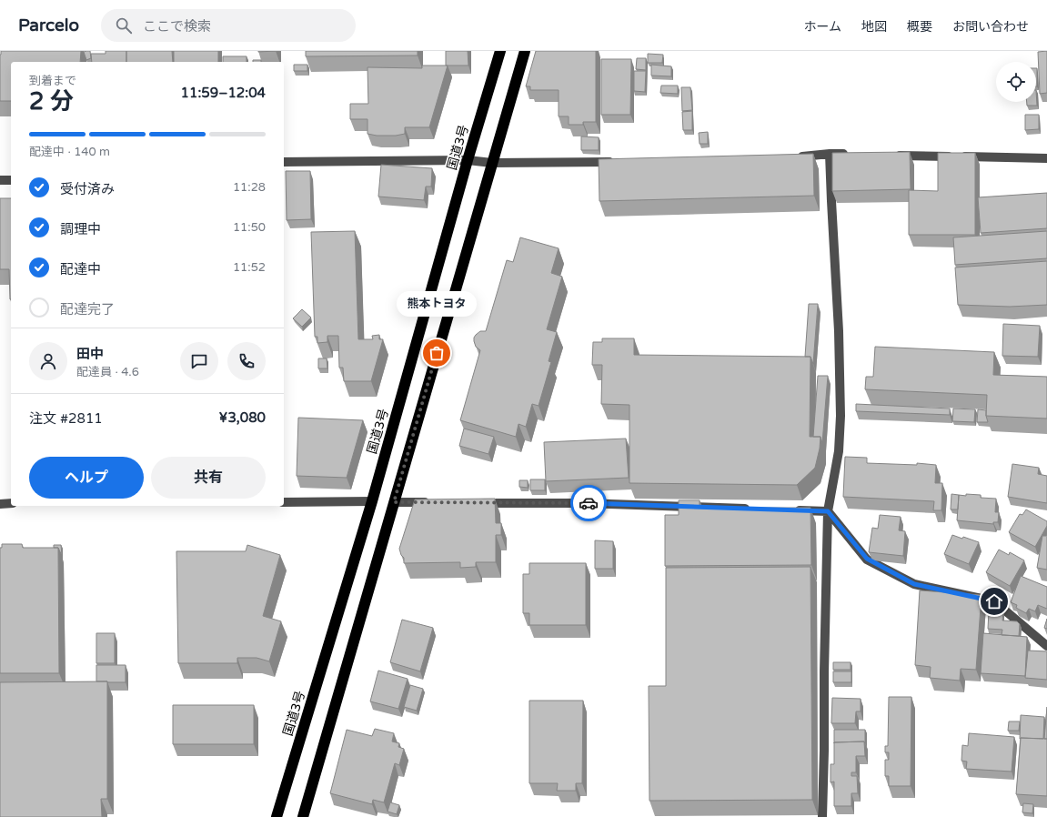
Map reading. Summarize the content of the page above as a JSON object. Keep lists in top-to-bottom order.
{
  "streets": {
    "highway": ["国道3号"]
  },
  "places": ["熊本トヨタ"],
  "page": {
    "header": "Parcelo",
    "search": "ここで検索",
    "nav": [
      "ホーム",
      "地図",
      "概要",
      "お問い合わせ"
    ],
    "heading": ["2 分", "到着まで", "11:59–12:04"],
    "panel": [
      "田中",
      "配達員 · 4.6",
      "注文 #2811",
      "¥3,080"
    ],
    "bar": "配達中 · 140 m",
    "list": [
      ["受付済み", "11:28"],
      ["調理中", "11:50"],
      ["配達中", "11:52"],
      "配達完了"
    ],
    "bubble": "熊本トヨタ",
    "buttons": ["ヘルプ", "共有"]
  }
}
